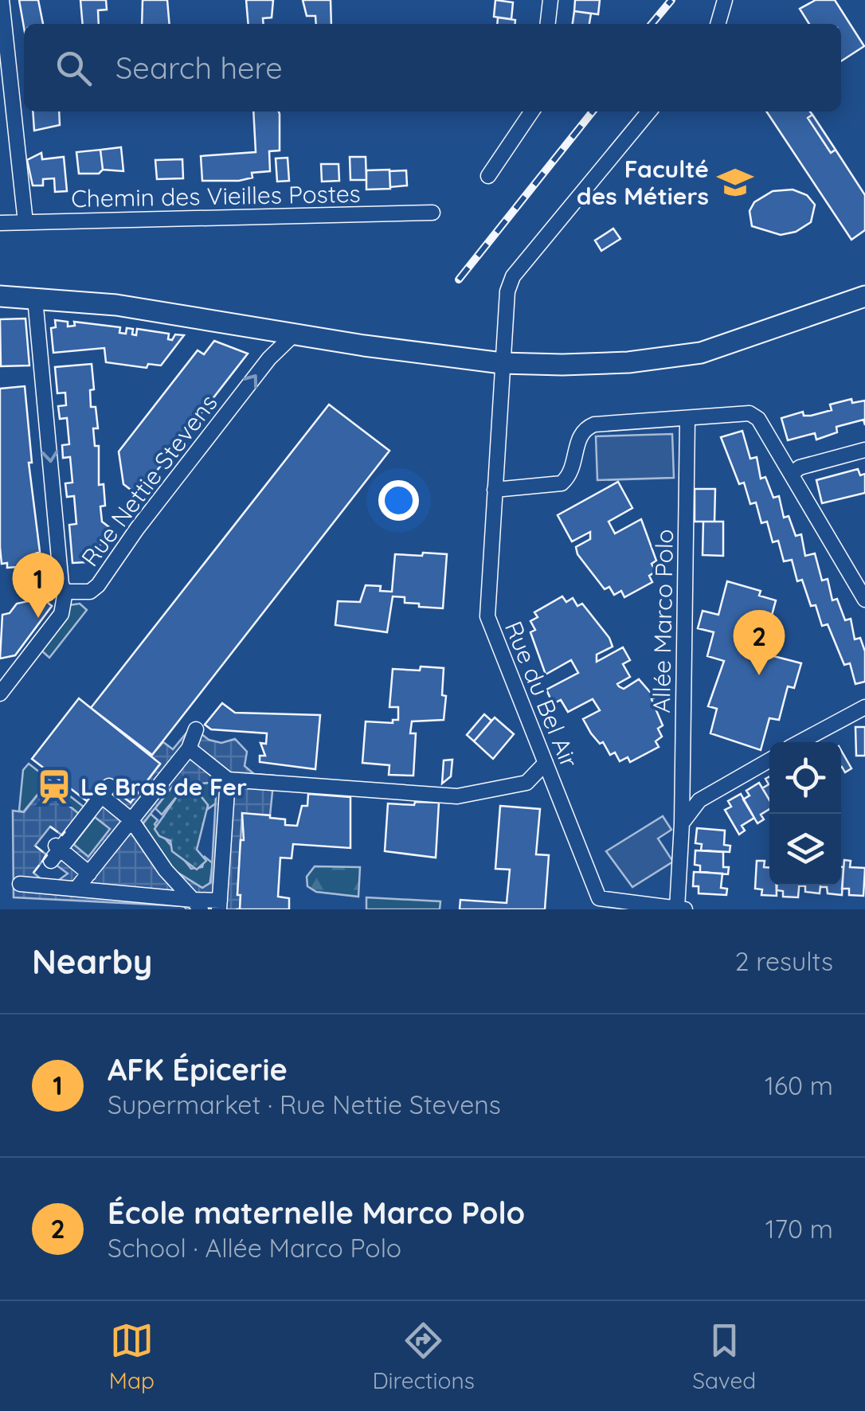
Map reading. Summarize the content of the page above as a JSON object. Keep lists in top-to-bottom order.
{
  "streets": {
    "street": [
      "Chemin des Vieilles Postes",
      "Rue Nettie Stevens",
      "Allée Marco Polo",
      "Rue du Bel Air"
    ]
  },
  "places": {
    "school or university": ["Faculté des Métiers"],
    "station": ["Le Bras de Fer"]
  },
  "page": {
    "search": "Search here",
    "pins": ["1", "2"],
    "heading": ["Nearby", "2 results"],
    "list": [
      {
        "mark": "1",
        "name": "AFK Épicerie",
        "note": "Supermarket · Rue Nettie Stevens",
        "value": "160 m"
      },
      {
        "mark": "2",
        "name": "École maternelle Marco Polo",
        "note": "School · Allée Marco Polo",
        "value": "170 m"
      }
    ],
    "nav": ["Map", "Directions", "Saved"]
  }
}
